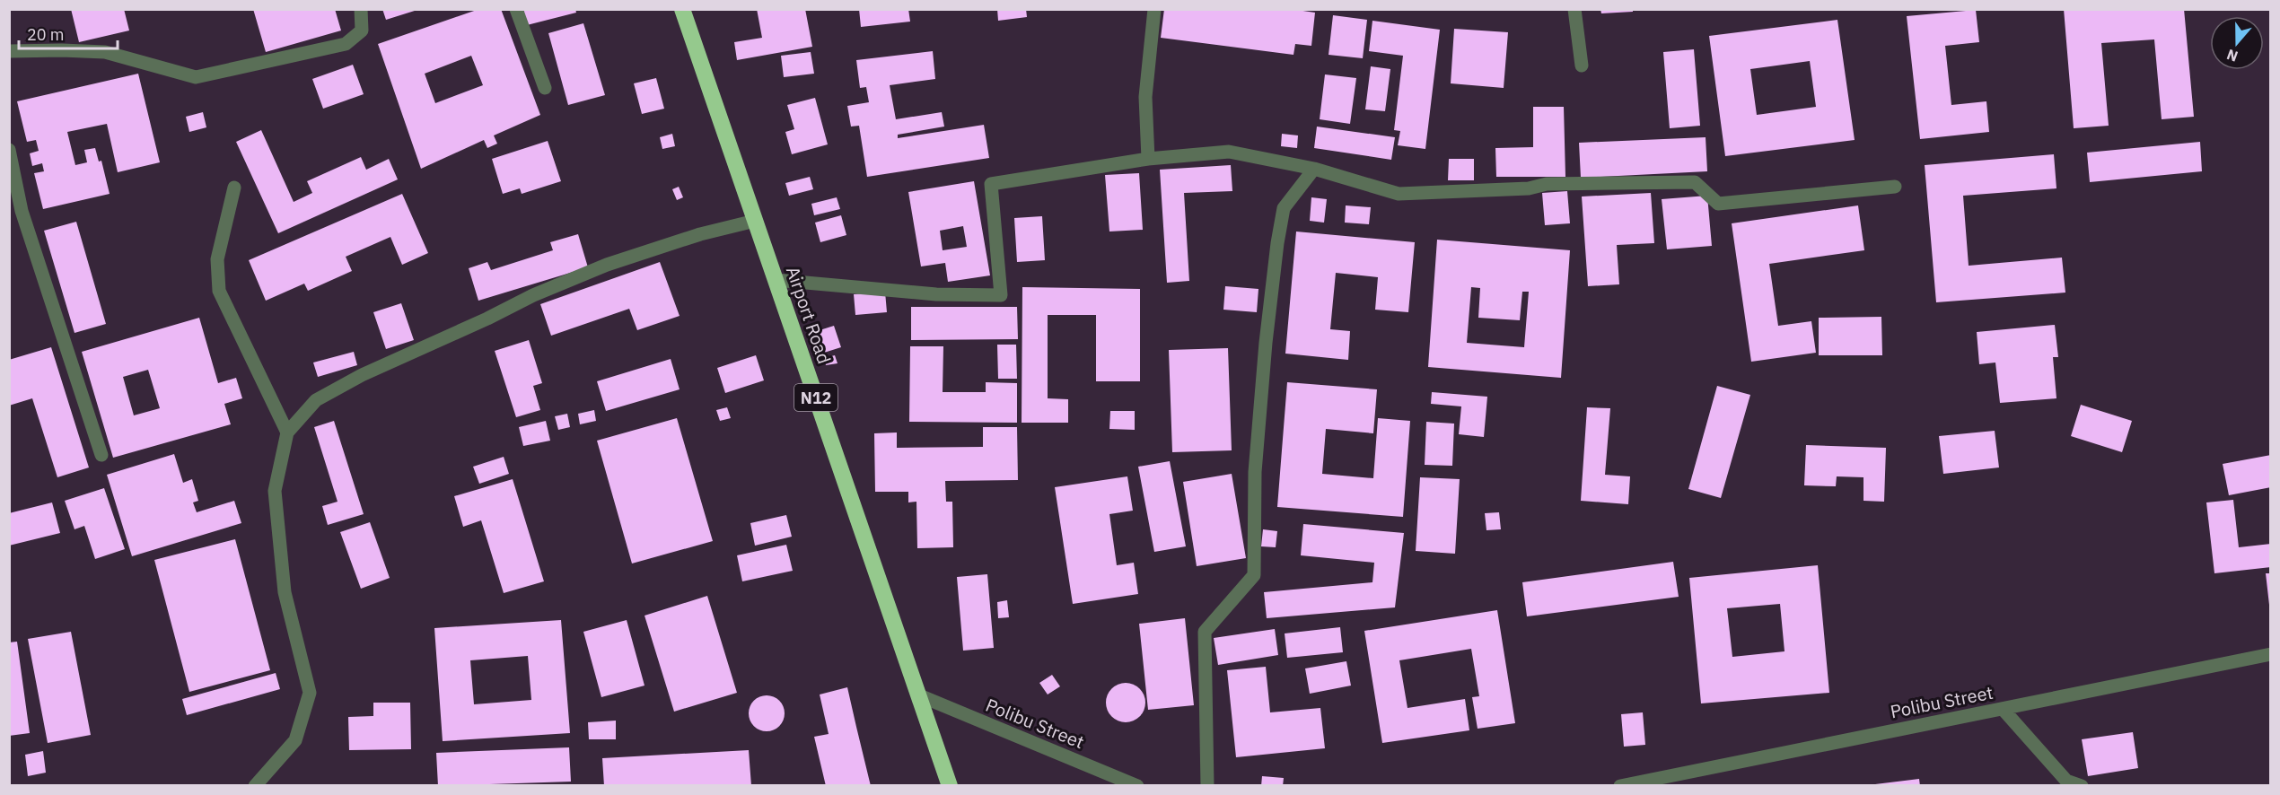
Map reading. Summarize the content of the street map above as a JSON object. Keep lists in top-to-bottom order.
{
  "streets": {
    "highway": ["Airport Road", "N12"],
    "street": ["Polibu Street"]
  },
  "crossings": [
    ["Airport Road", "Polibu Street"]
  ],
  "scale_bar": "20 m",
  "north": "bottom"
}
